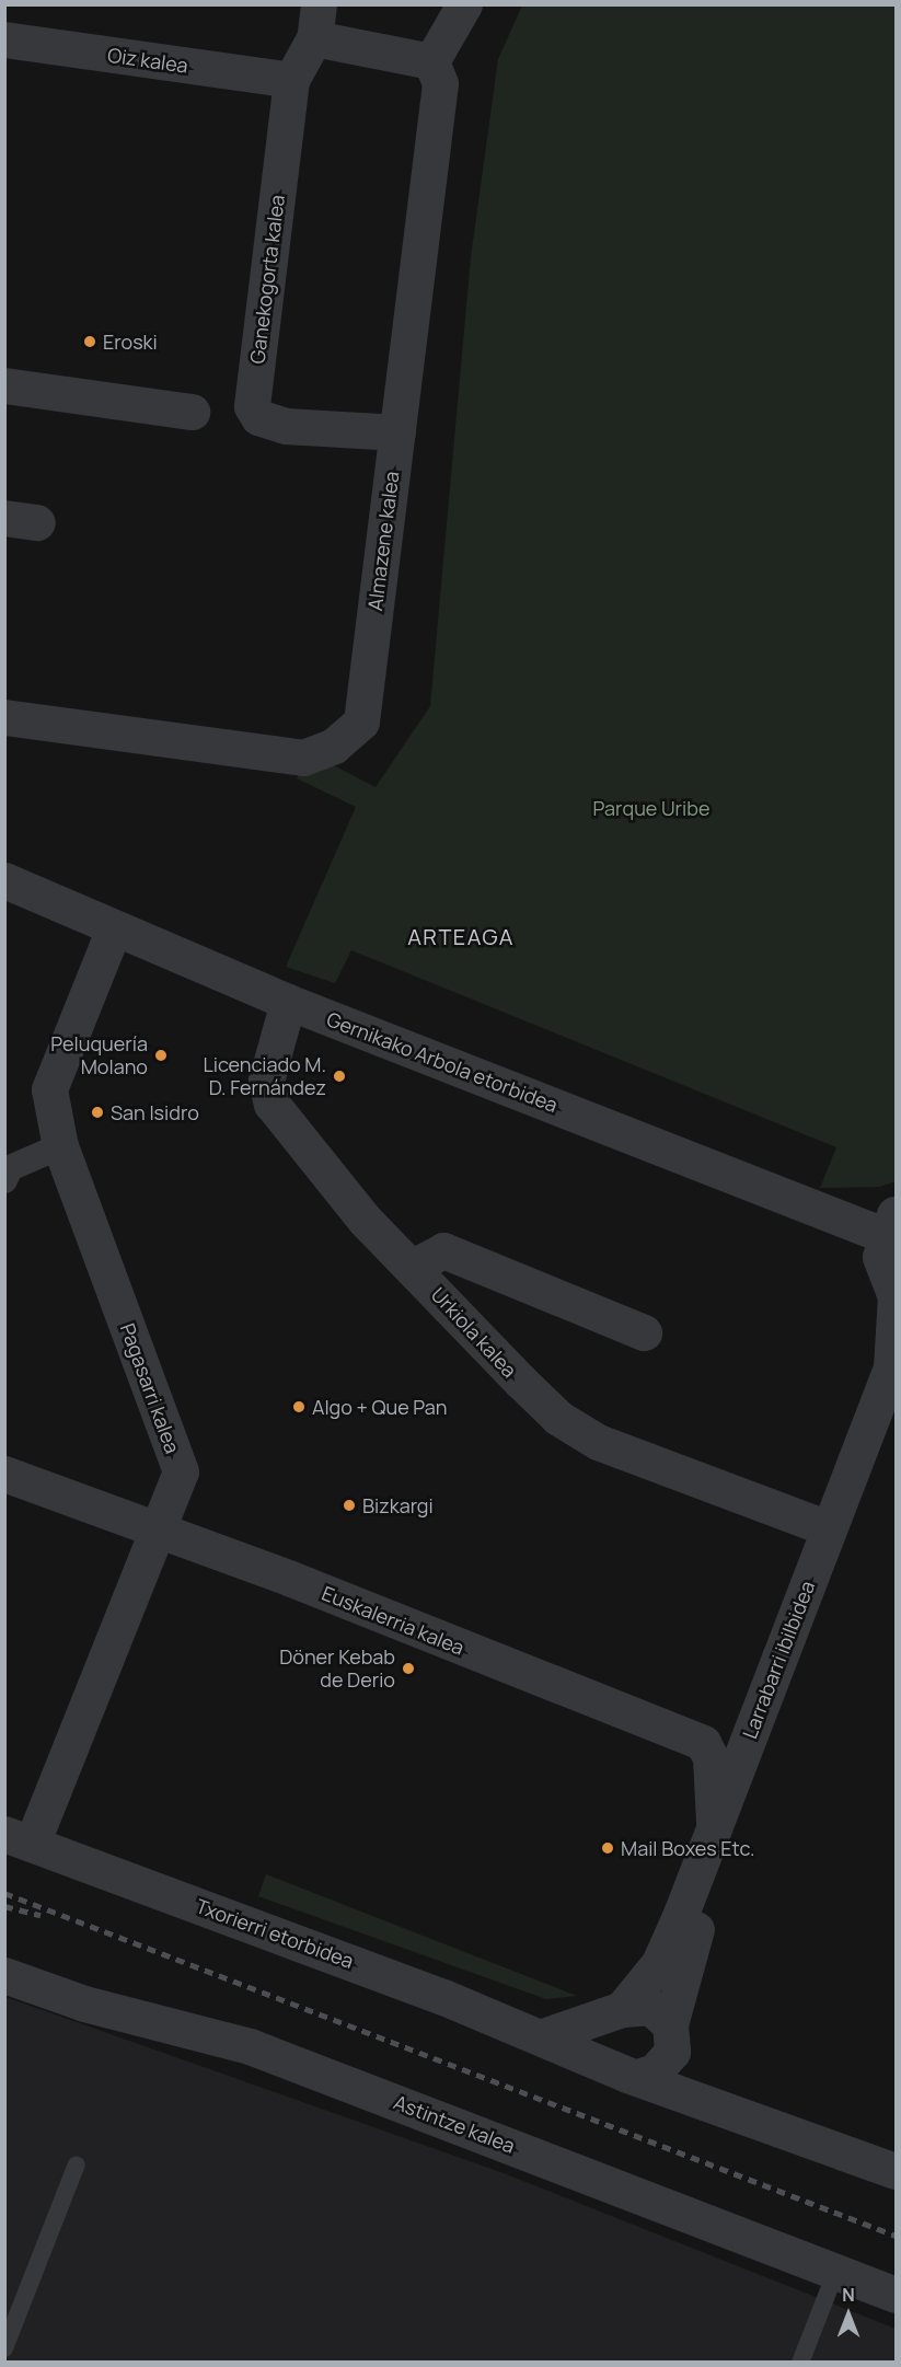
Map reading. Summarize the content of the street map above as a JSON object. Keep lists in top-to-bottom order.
{
  "streets": {
    "street": [
      "Oiz kalea",
      "Ganekogorta kalea",
      "Almazene kalea",
      "Gernikako Arbola etorbidea",
      "Urkiola kalea",
      "Pagasarri kalea",
      "Euskalerria kalea",
      "Larrabarri ibilbidea",
      "Txorierri etorbidea",
      "Astintze kalea"
    ]
  },
  "crossings": [
    ["Oiz kalea", "Ganekogorta kalea"],
    ["Ganekogorta kalea", "Almazene kalea"],
    ["Gernikako Arbola etorbidea", "Urkiola kalea"],
    ["Gernikako Arbola etorbidea", "Pagasarri kalea"],
    ["Urkiola kalea", "Larrabarri ibilbidea"],
    ["Pagasarri kalea", "Euskalerria kalea"],
    ["Pagasarri kalea", "Txorierri etorbidea"],
    ["Euskalerria kalea", "Larrabarri ibilbidea"],
    ["Larrabarri ibilbidea", "Txorierri etorbidea"]
  ],
  "districts": ["ARTEAGA"],
  "parks": ["Parque Uribe"],
  "places": [
    "Eroski",
    "Peluquería Molano",
    "Licenciado M. D. Fernández",
    "San Isidro",
    "Algo + Que Pan",
    "Bizkargi",
    "Döner Kebab de Derio",
    "Mail Boxes Etc."
  ],
  "north": "top"
}
